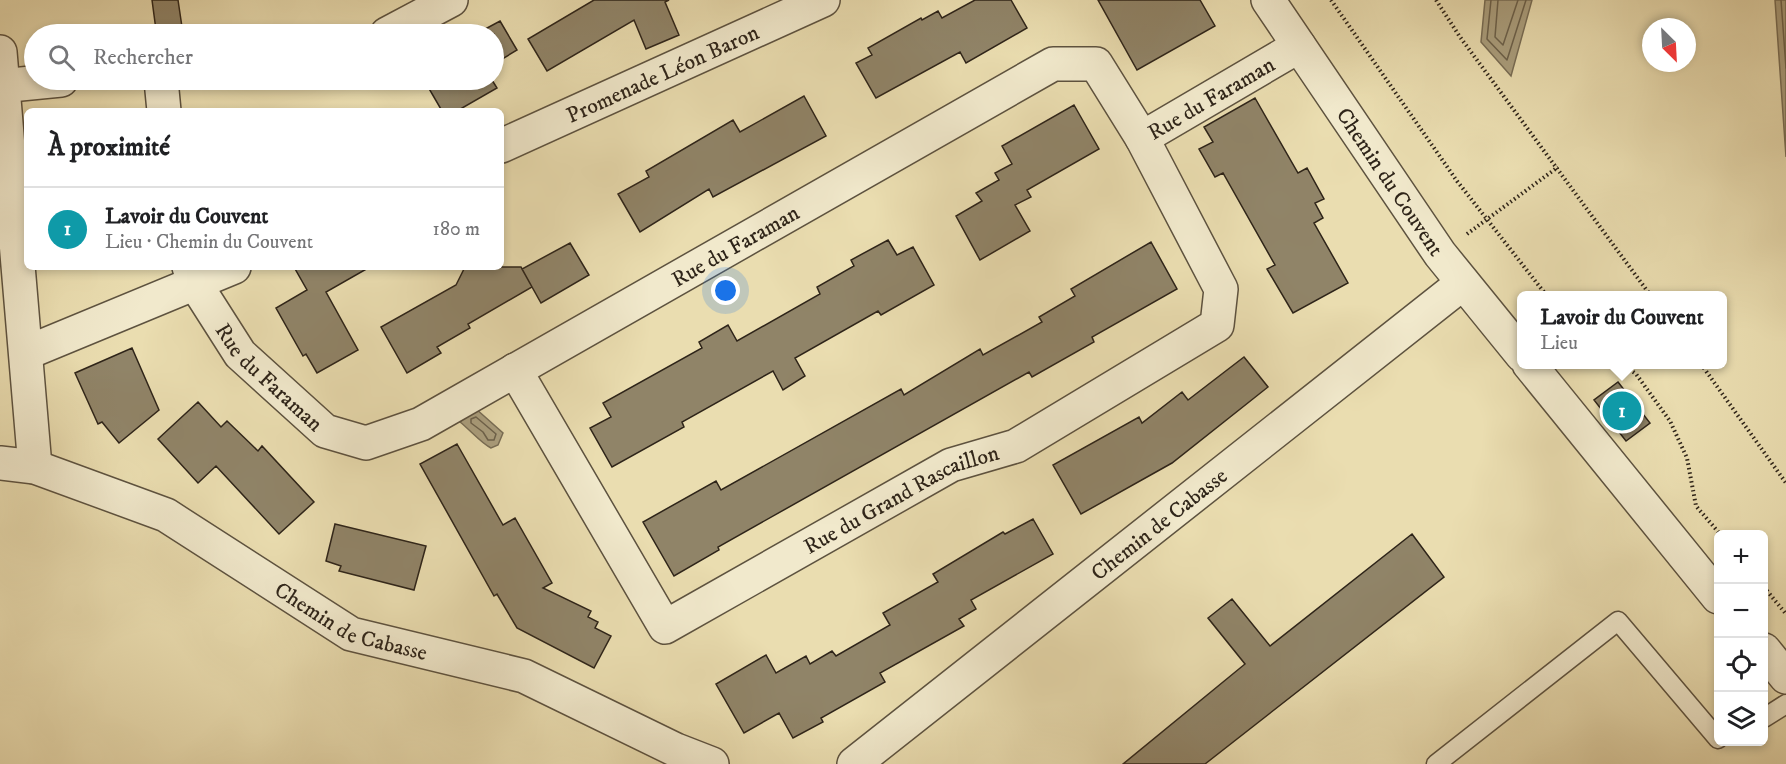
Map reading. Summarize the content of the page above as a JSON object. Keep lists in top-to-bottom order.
{
  "streets": {
    "street": [
      "Promenade Léon Baron",
      "Rue du Faraman",
      "Chemin du Couvent",
      "Rue du Grand Rascaillon",
      "Chemin de Cabasse"
    ]
  },
  "crossings": [
    ["Rue du Faraman", "Chemin du Couvent"],
    ["Rue du Faraman", "Rue du Grand Rascaillon"],
    ["Chemin du Couvent", "Chemin de Cabasse"]
  ],
  "north": "bottom right",
  "page": {
    "search": "Rechercher",
    "heading": "À proximité",
    "list": [
      {
        "mark": "1",
        "name": "Lavoir du Couvent",
        "note": "Lieu · Chemin du Couvent",
        "value": "180 m"
      }
    ],
    "popup": ["Lavoir du Couvent", "Lieu"],
    "pins": "1",
    "map_buttons": ["+", "−"]
  }
}
